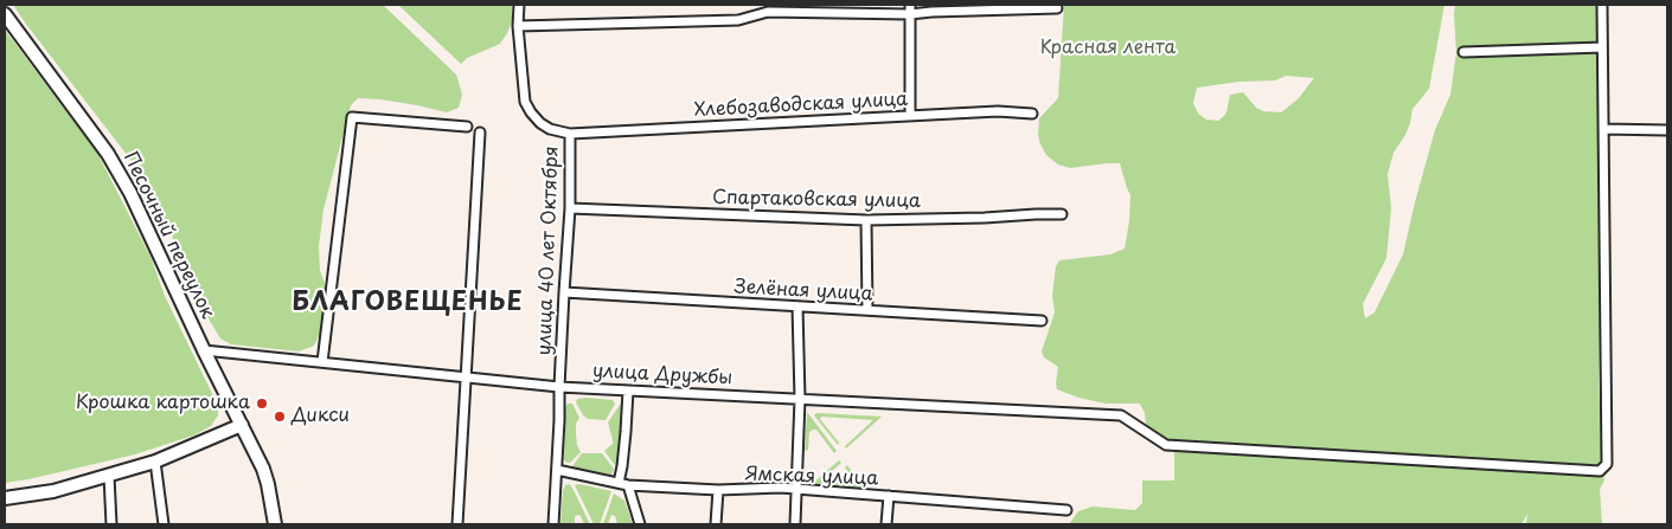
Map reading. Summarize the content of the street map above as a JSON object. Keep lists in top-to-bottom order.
{
  "streets": {
    "main road": ["Песочный переулок"],
    "street": [
      "Хлебозаводская улица",
      "Спартаковская улица",
      "улица 40 лет Октября",
      "Зелёная улица",
      "улица Дружбы",
      "Ямская улица"
    ]
  },
  "crossings": [
    ["Хлебозаводская улица", "улица 40 лет Октября"],
    ["Спартаковская улица", "улица 40 лет Октября"],
    ["Песочный переулок", "улица Дружбы"],
    ["улица 40 лет Октября", "Зелёная улица"],
    ["улица 40 лет Октября", "улица Дружбы"],
    ["улица 40 лет Октября", "Ямская улица"]
  ],
  "districts": ["БЛАГОВЕЩЕНЬЕ"],
  "parks": ["Красная лента"],
  "places": ["Крошка картошка", "Дикси"]
}
